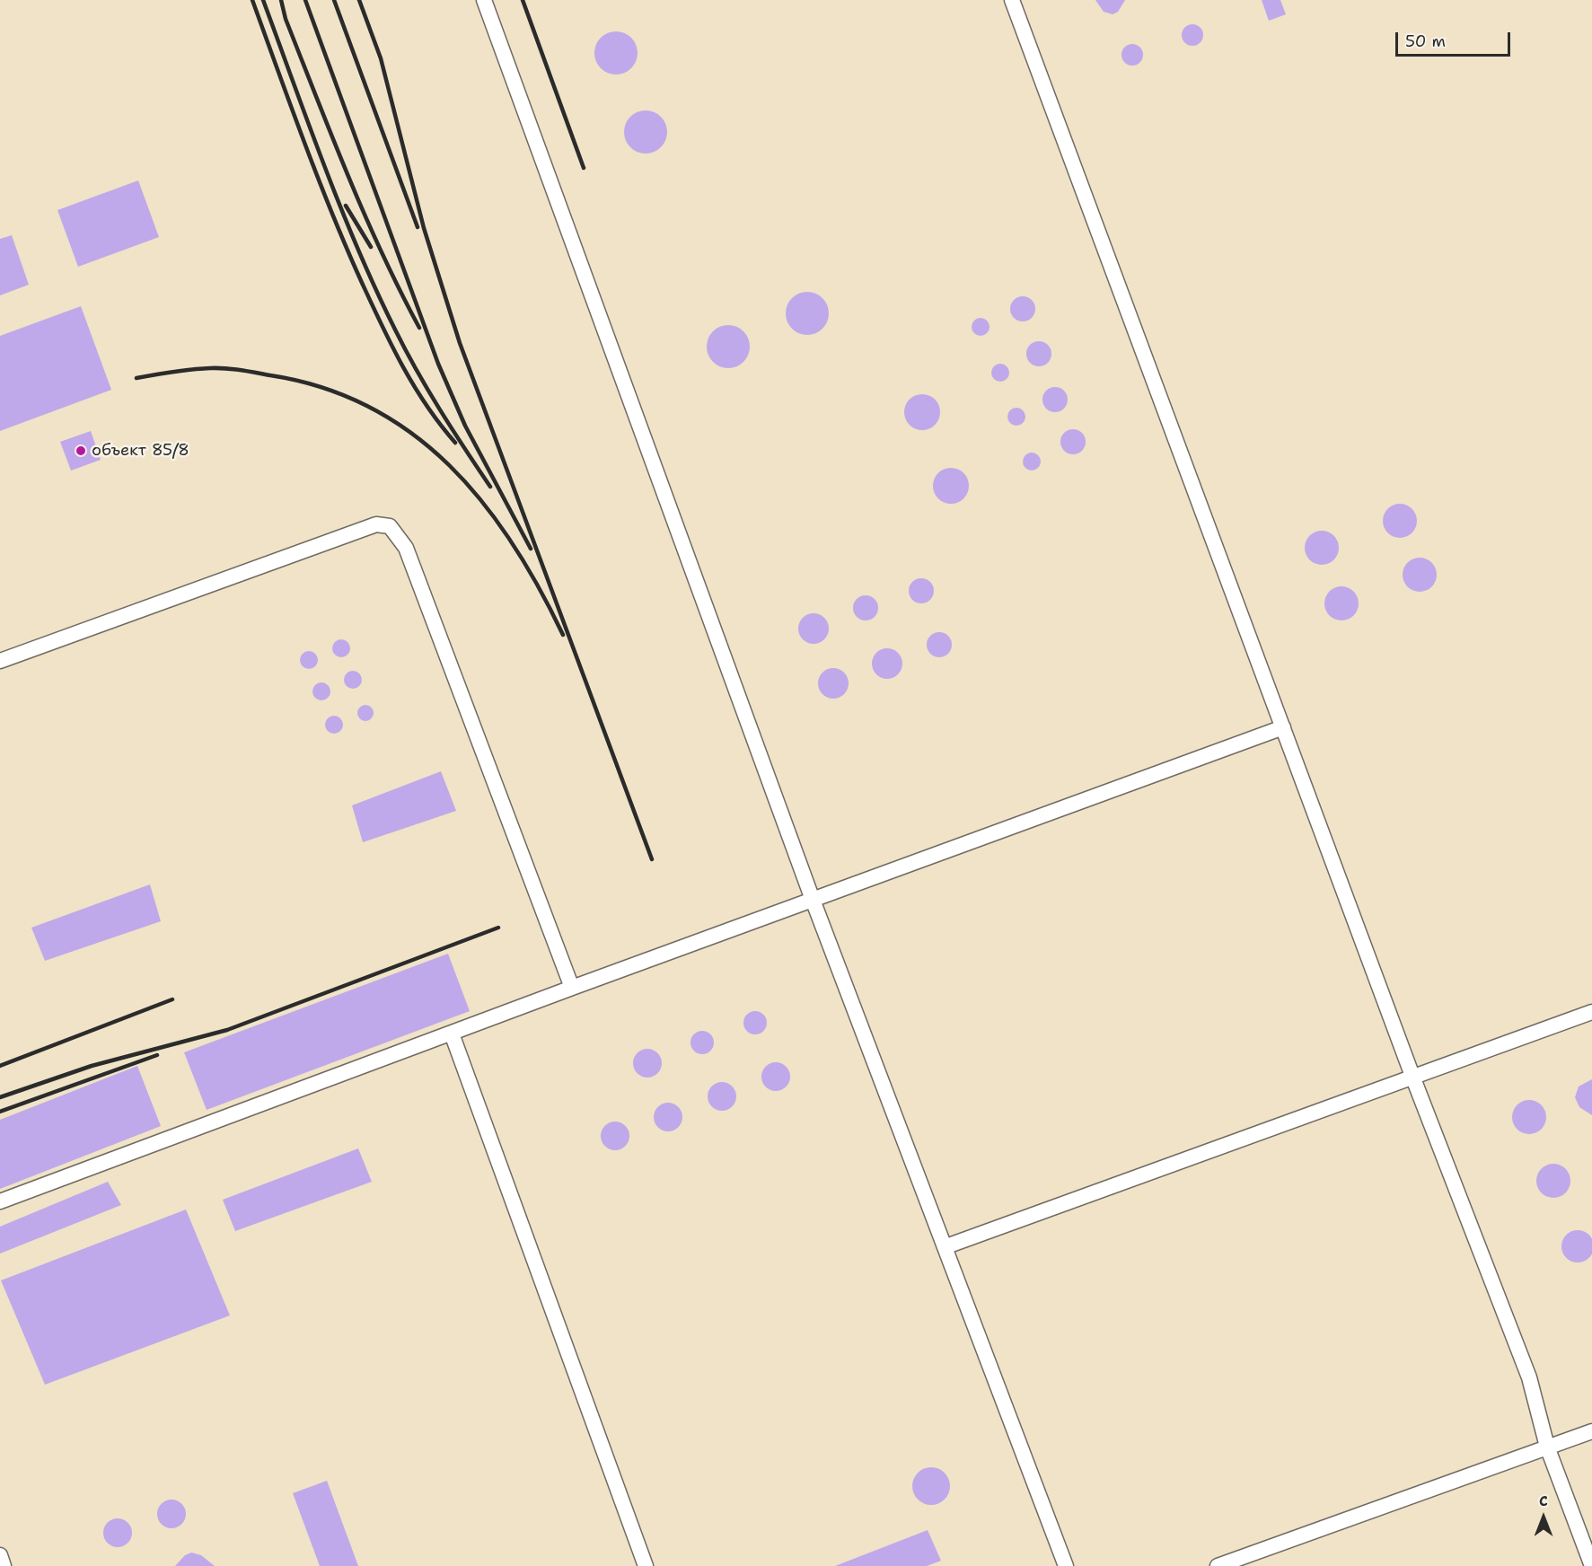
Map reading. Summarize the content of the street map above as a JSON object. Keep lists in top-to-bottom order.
{
  "places": ["объект 85/8"],
  "scale_bar": "50 m",
  "north": "top"
}
